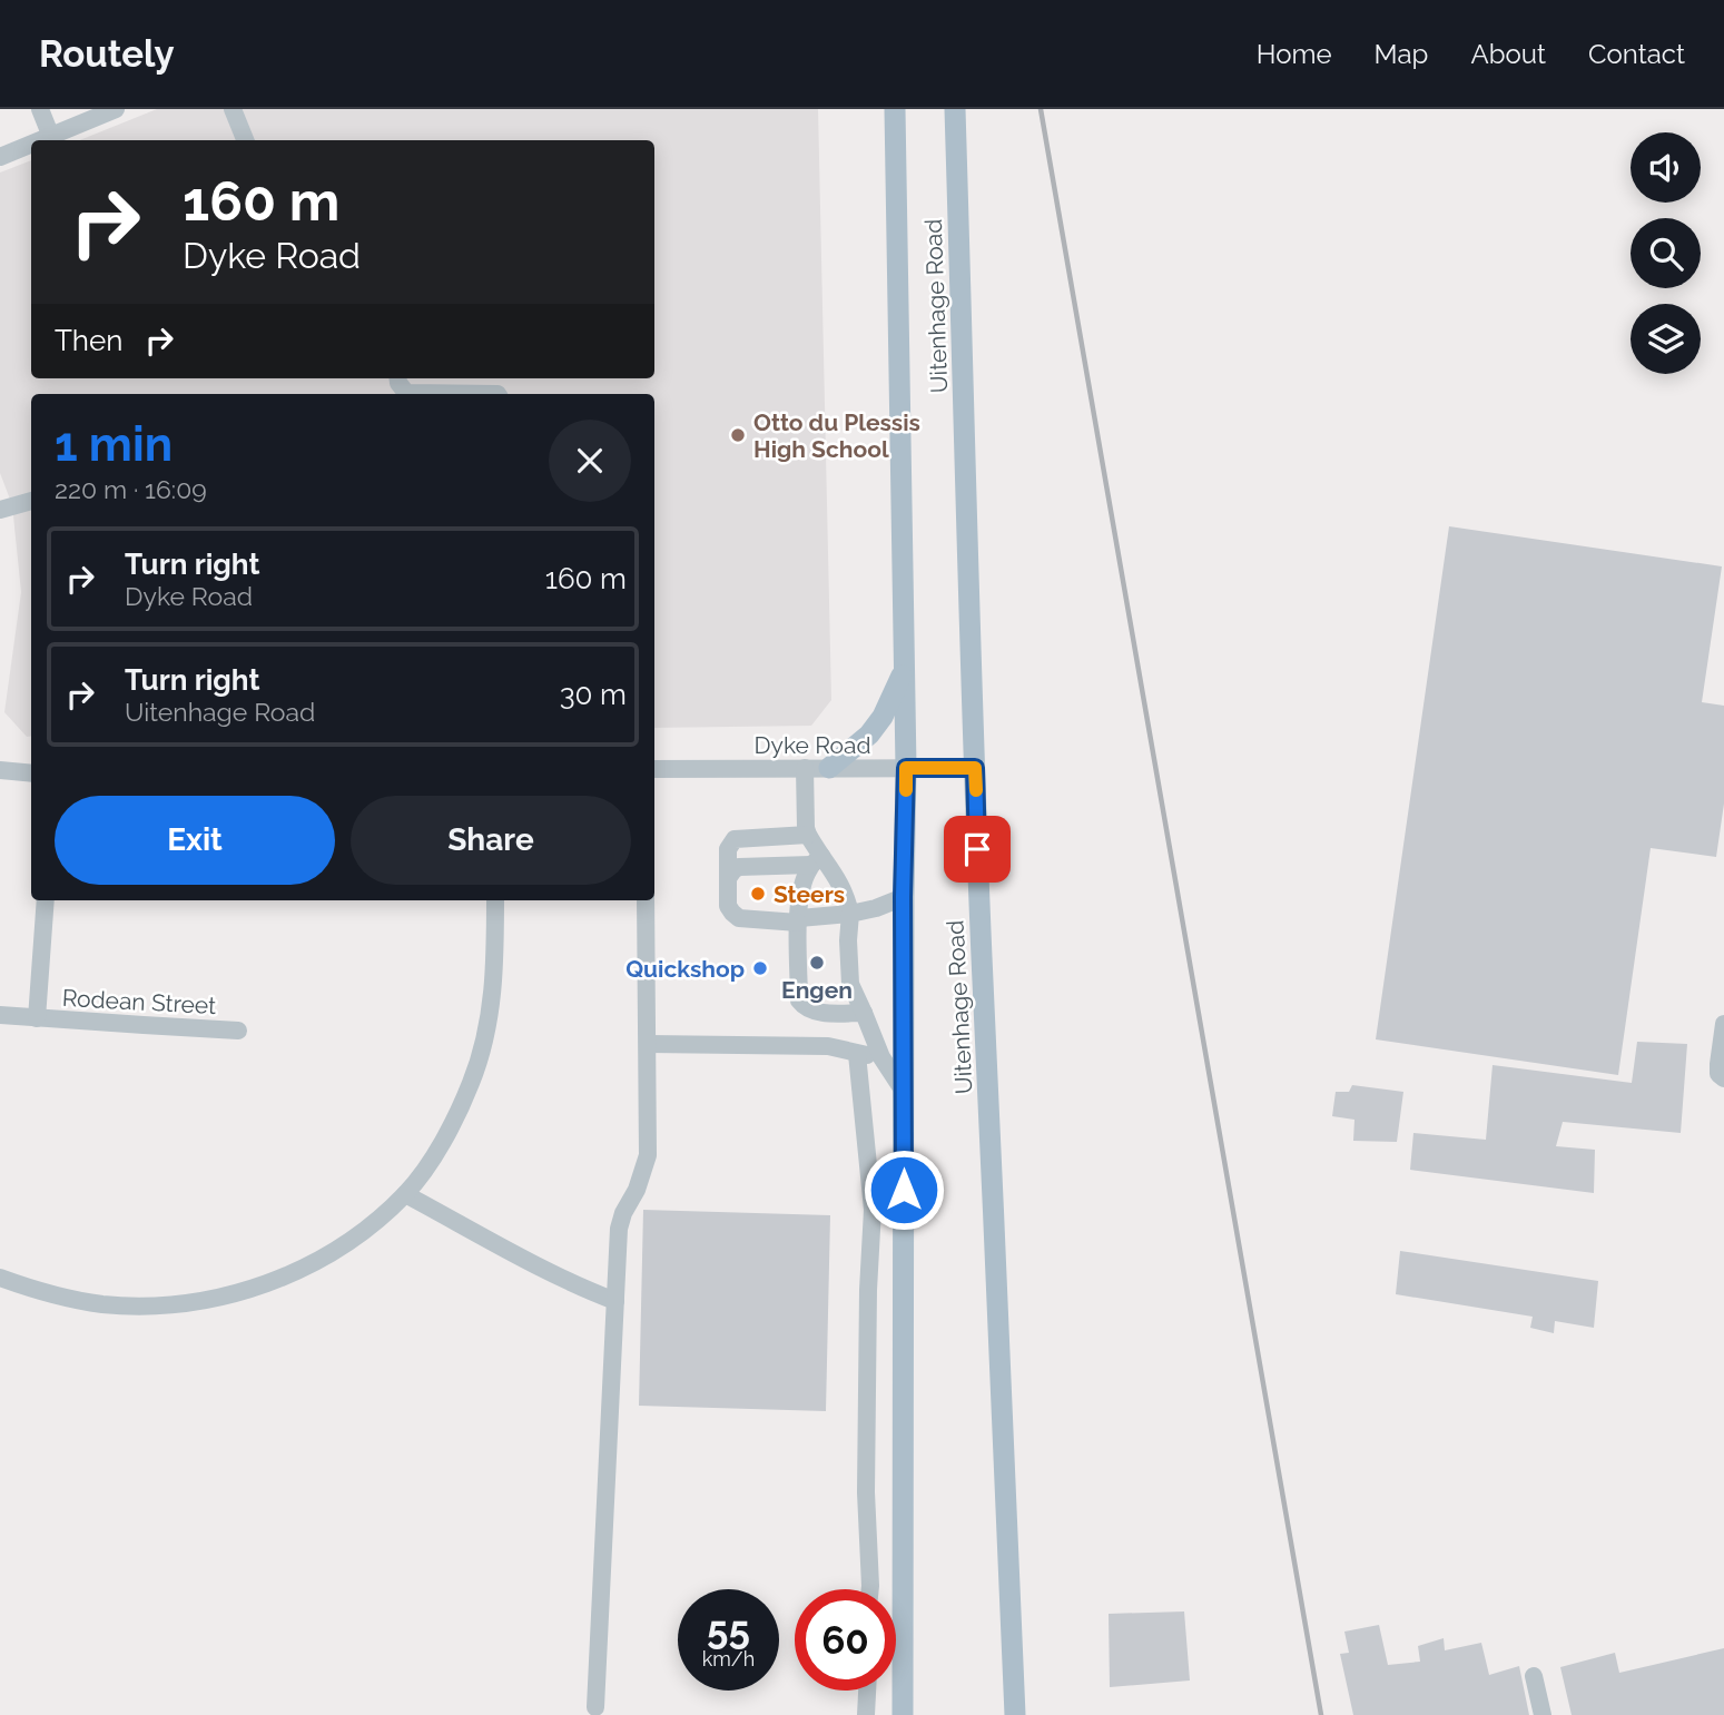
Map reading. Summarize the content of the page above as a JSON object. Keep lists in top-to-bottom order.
{
  "streets": {
    "main road": ["Uitenhage Road"],
    "street": ["Dyke Road", "Rodean Street"]
  },
  "crossings": [
    ["Uitenhage Road", "Dyke Road"]
  ],
  "places": [
    "Otto du Plessis High School",
    "Steers",
    "Engen",
    "Quickshop"
  ],
  "page": {
    "header": "Routely",
    "nav": [
      "Home",
      "Map",
      "About",
      "Contact"
    ],
    "turn": ["160 m", "Dyke Road"],
    "then": "Then",
    "heading": ["1 min", "220 m · 16:09"],
    "list": [
      {
        "name": "Turn right",
        "note": "Dyke Road",
        "value": "160 m"
      },
      {
        "name": "Turn right",
        "note": "Uitenhage Road",
        "value": "30 m"
      }
    ],
    "buttons": ["Exit", "Share"],
    "speed": "55 km/h",
    "limit": "60"
  }
}
